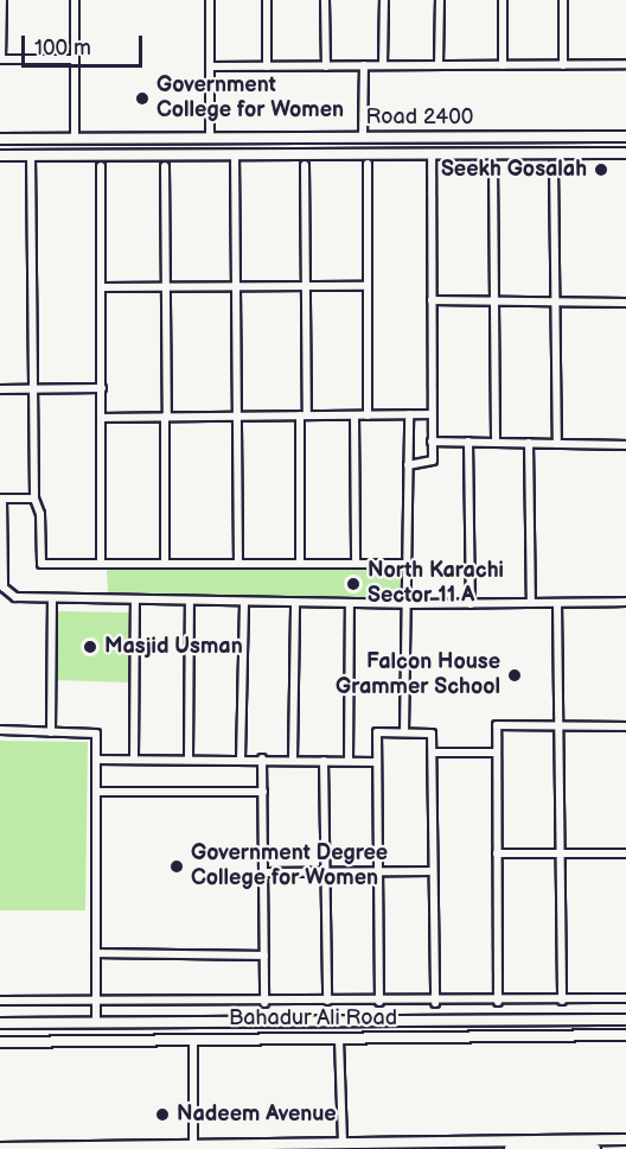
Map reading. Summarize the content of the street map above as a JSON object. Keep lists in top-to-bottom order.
{
  "streets": {
    "main road": ["Road 2400", "Bahadur Ali Road"]
  },
  "places": [
    "Government College for Women",
    "Seekh Gosalah",
    "North Karachi Sector 11 A",
    "Masjid Usman",
    "Falcon House Grammer School",
    "Government Degree College for Women",
    "Nadeem Avenue"
  ],
  "scale_bar": "100 m"
}
